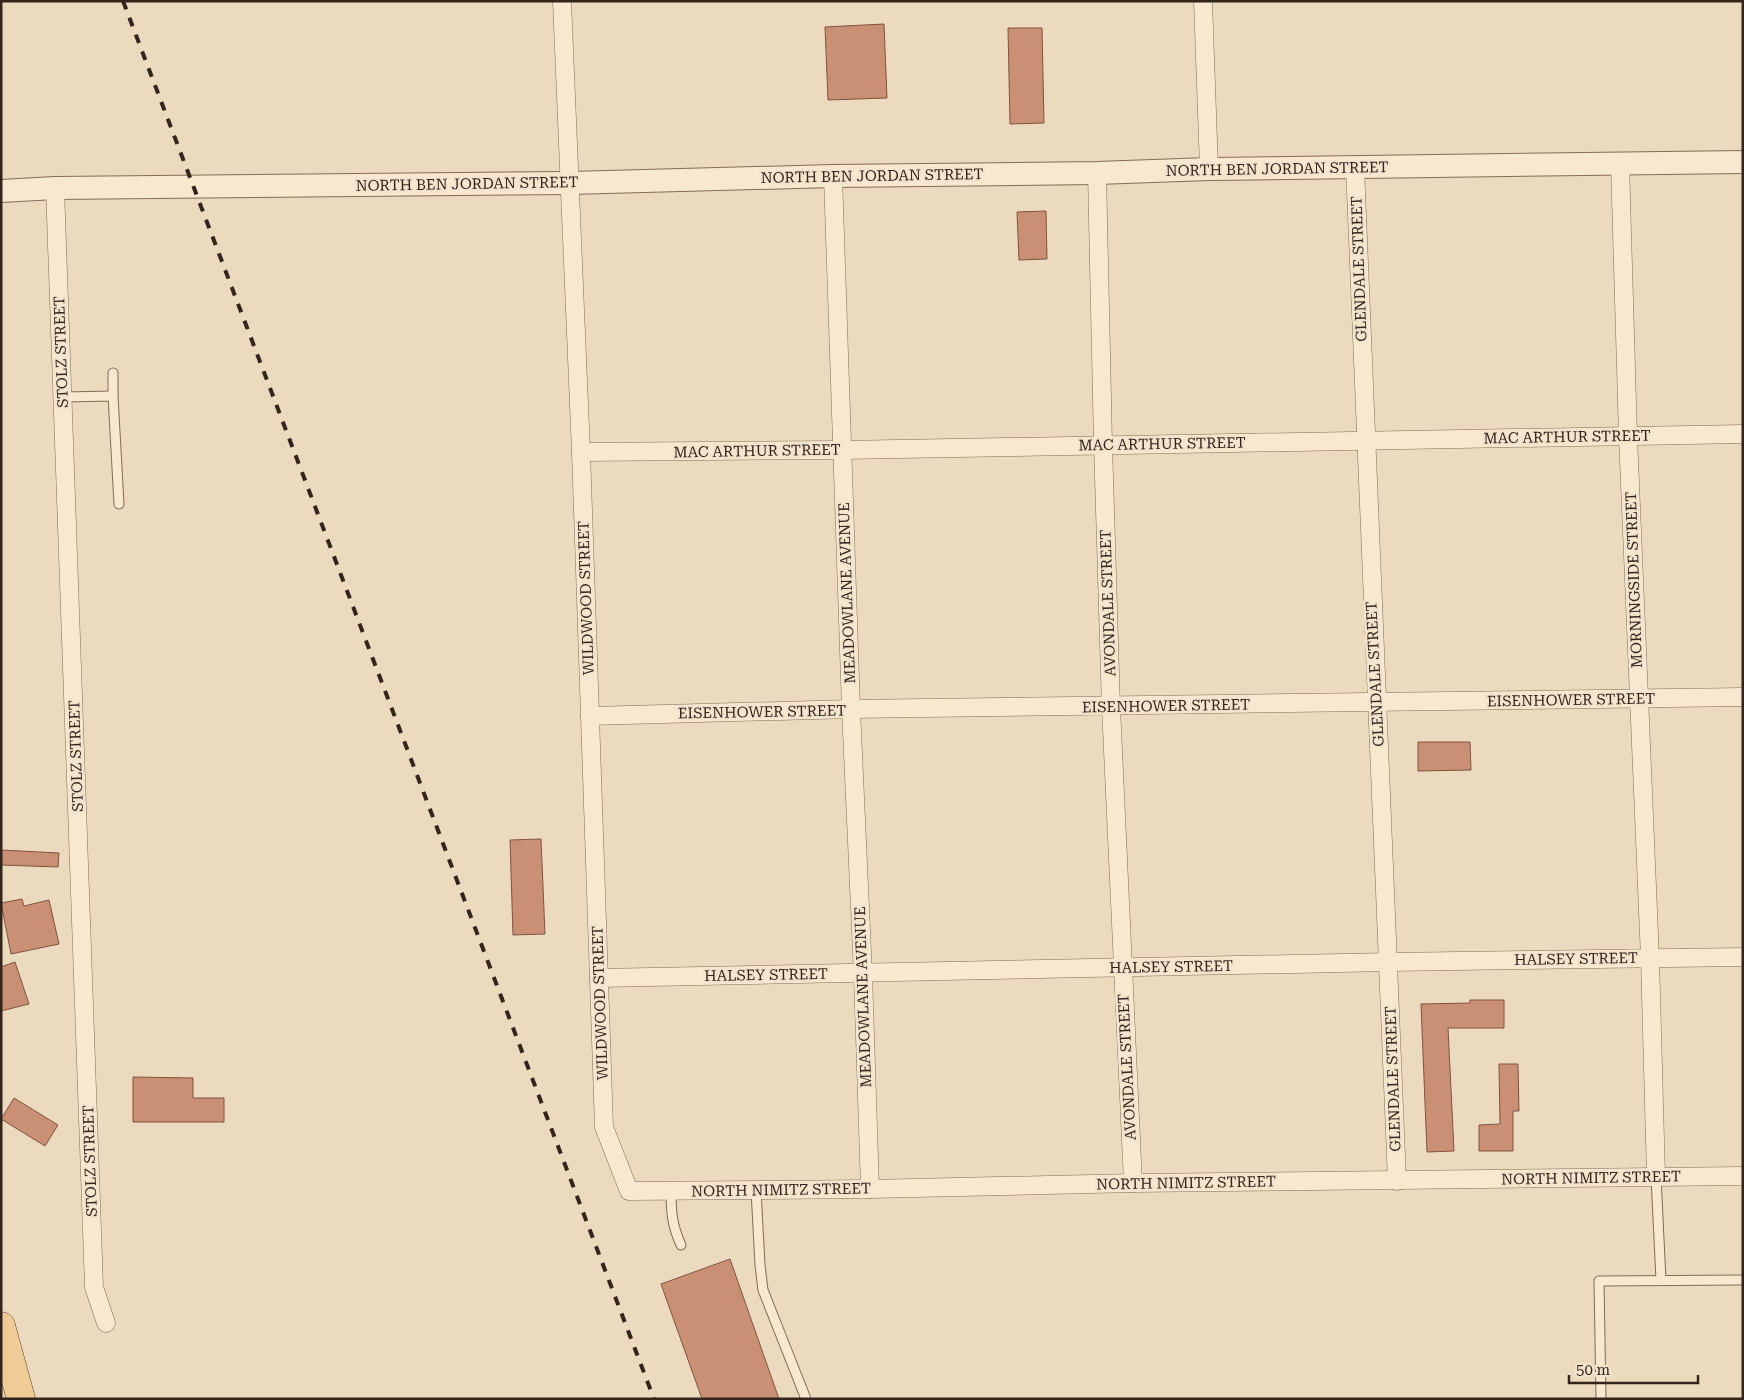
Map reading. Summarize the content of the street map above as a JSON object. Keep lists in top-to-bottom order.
{
  "streets": {
    "street": [
      "NORTH BEN JORDAN STREET",
      "GLENDALE STREET",
      "STOLZ STREET",
      "MAC ARTHUR STREET",
      "MORNINGSIDE STREET",
      "MEADOWLANE AVENUE",
      "WILDWOOD STREET",
      "AVONDALE STREET",
      "EISENHOWER STREET",
      "HALSEY STREET",
      "NORTH NIMITZ STREET"
    ]
  },
  "crossings": [
    ["NORTH BEN JORDAN STREET", "GLENDALE STREET"],
    ["NORTH BEN JORDAN STREET", "STOLZ STREET"],
    ["NORTH BEN JORDAN STREET", "MORNINGSIDE STREET"],
    ["NORTH BEN JORDAN STREET", "MEADOWLANE AVENUE"],
    ["NORTH BEN JORDAN STREET", "WILDWOOD STREET"],
    ["NORTH BEN JORDAN STREET", "AVONDALE STREET"],
    ["GLENDALE STREET", "MAC ARTHUR STREET"],
    ["GLENDALE STREET", "EISENHOWER STREET"],
    ["GLENDALE STREET", "HALSEY STREET"],
    ["GLENDALE STREET", "NORTH NIMITZ STREET"],
    ["MAC ARTHUR STREET", "MORNINGSIDE STREET"],
    ["MAC ARTHUR STREET", "MEADOWLANE AVENUE"],
    ["MAC ARTHUR STREET", "WILDWOOD STREET"],
    ["MAC ARTHUR STREET", "AVONDALE STREET"],
    ["MORNINGSIDE STREET", "EISENHOWER STREET"],
    ["MORNINGSIDE STREET", "HALSEY STREET"],
    ["MORNINGSIDE STREET", "NORTH NIMITZ STREET"],
    ["MEADOWLANE AVENUE", "EISENHOWER STREET"],
    ["MEADOWLANE AVENUE", "HALSEY STREET"],
    ["MEADOWLANE AVENUE", "NORTH NIMITZ STREET"],
    ["WILDWOOD STREET", "EISENHOWER STREET"],
    ["WILDWOOD STREET", "HALSEY STREET"],
    ["WILDWOOD STREET", "NORTH NIMITZ STREET"],
    ["AVONDALE STREET", "EISENHOWER STREET"],
    ["AVONDALE STREET", "HALSEY STREET"],
    ["AVONDALE STREET", "NORTH NIMITZ STREET"]
  ],
  "scale_bar": "50 m"
}
